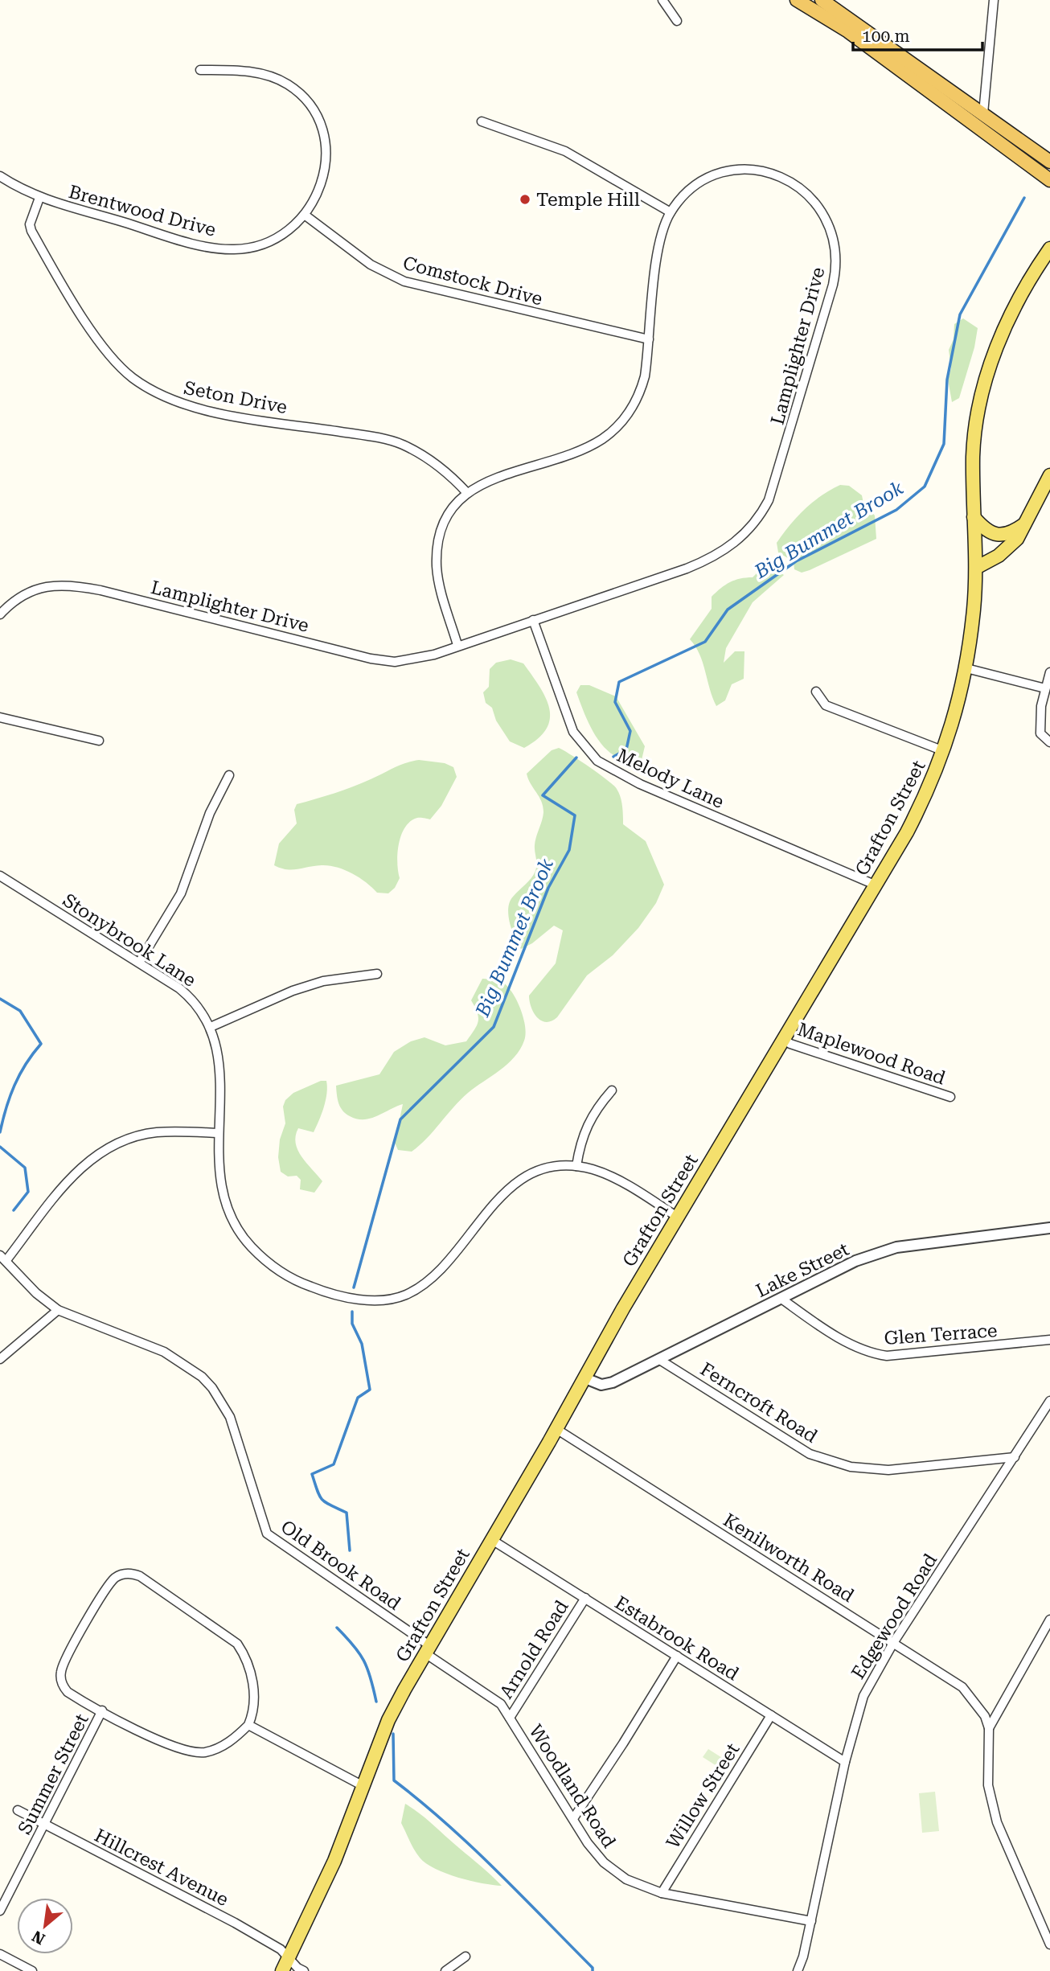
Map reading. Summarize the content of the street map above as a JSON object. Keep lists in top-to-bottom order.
{
  "streets": {
    "main road": ["Grafton Street"],
    "street": [
      "Brentwood Drive",
      "Comstock Drive",
      "Lamplighter Drive",
      "Seton Drive",
      "Melody Lane",
      "Stonybrook Lane",
      "Maplewood Road",
      "Lake Street",
      "Glen Terrace",
      "Ferncroft Road",
      "Kenilworth Road",
      "Old Brook Road",
      "Edgewood Road",
      "Estabrook Road",
      "Arnold Road",
      "Summer Street",
      "Woodland Road",
      "Willow Street",
      "Hillcrest Avenue"
    ]
  },
  "crossings": [
    ["Brentwood Drive", "Comstock Drive"],
    ["Brentwood Drive", "Seton Drive"],
    ["Comstock Drive", "Lamplighter Drive"],
    ["Lamplighter Drive", "Seton Drive"],
    ["Lamplighter Drive", "Melody Lane"],
    ["Melody Lane", "Grafton Street"],
    ["Grafton Street", "Stonybrook Lane"],
    ["Grafton Street", "Maplewood Road"],
    ["Grafton Street", "Lake Street"],
    ["Grafton Street", "Kenilworth Road"],
    ["Grafton Street", "Old Brook Road"],
    ["Grafton Street", "Estabrook Road"],
    ["Grafton Street", "Woodland Road"],
    ["Grafton Street", "Hillcrest Avenue"],
    ["Lake Street", "Glen Terrace"],
    ["Lake Street", "Ferncroft Road"],
    ["Ferncroft Road", "Edgewood Road"],
    ["Kenilworth Road", "Edgewood Road"],
    ["Old Brook Road", "Woodland Road"],
    ["Edgewood Road", "Estabrook Road"],
    ["Edgewood Road", "Woodland Road"],
    ["Estabrook Road", "Arnold Road"],
    ["Estabrook Road", "Willow Street"],
    ["Arnold Road", "Woodland Road"],
    ["Summer Street", "Hillcrest Avenue"],
    ["Woodland Road", "Willow Street"]
  ],
  "water": ["Big Bummet Brook"],
  "places": ["Temple Hill"],
  "scale_bar": "100 m",
  "north": "bottom left"
}
